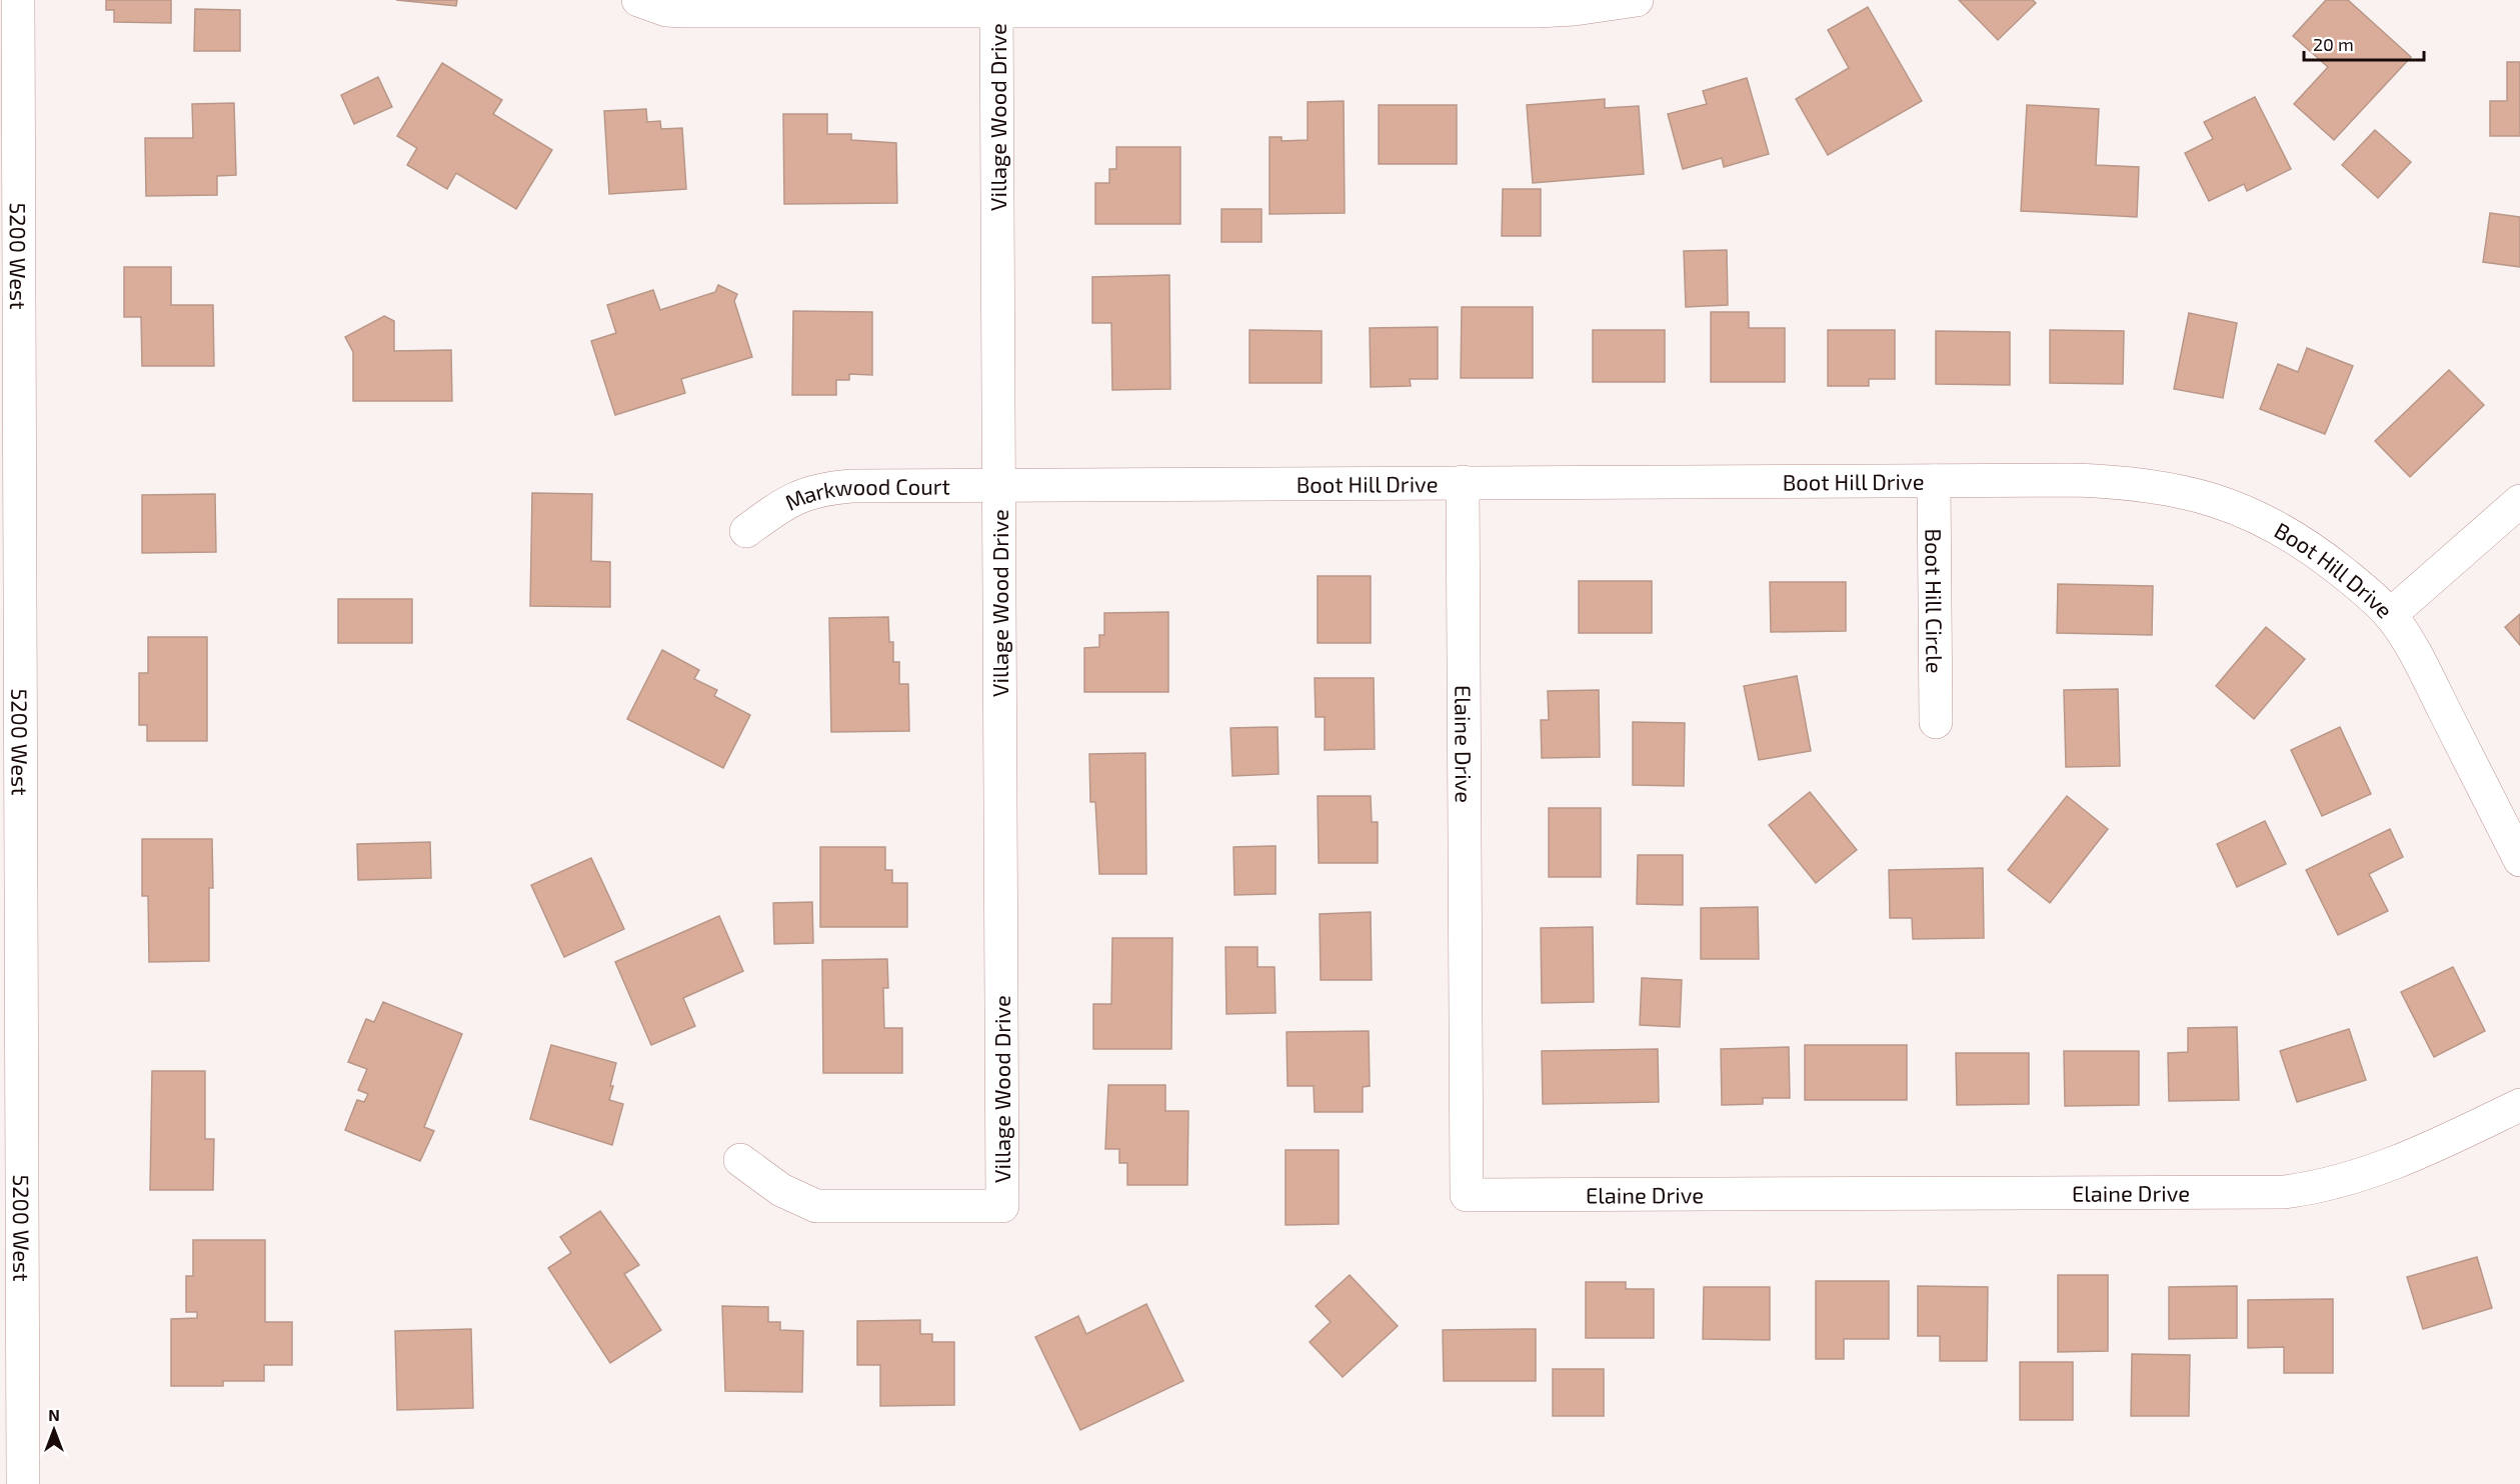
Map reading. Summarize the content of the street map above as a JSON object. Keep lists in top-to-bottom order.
{
  "streets": {
    "street": [
      "Village Wood Drive",
      "5200 West",
      "Boot Hill Drive",
      "Markwood Court",
      "Boot Hill Circle",
      "Elaine Drive"
    ]
  },
  "crossings": [
    ["Village Wood Drive", "Boot Hill Drive"],
    ["Village Wood Drive", "Markwood Court"],
    ["Boot Hill Drive", "Markwood Court"],
    ["Boot Hill Drive", "Boot Hill Circle"],
    ["Boot Hill Drive", "Elaine Drive"]
  ],
  "scale_bar": "20 m",
  "north": "top"
}
